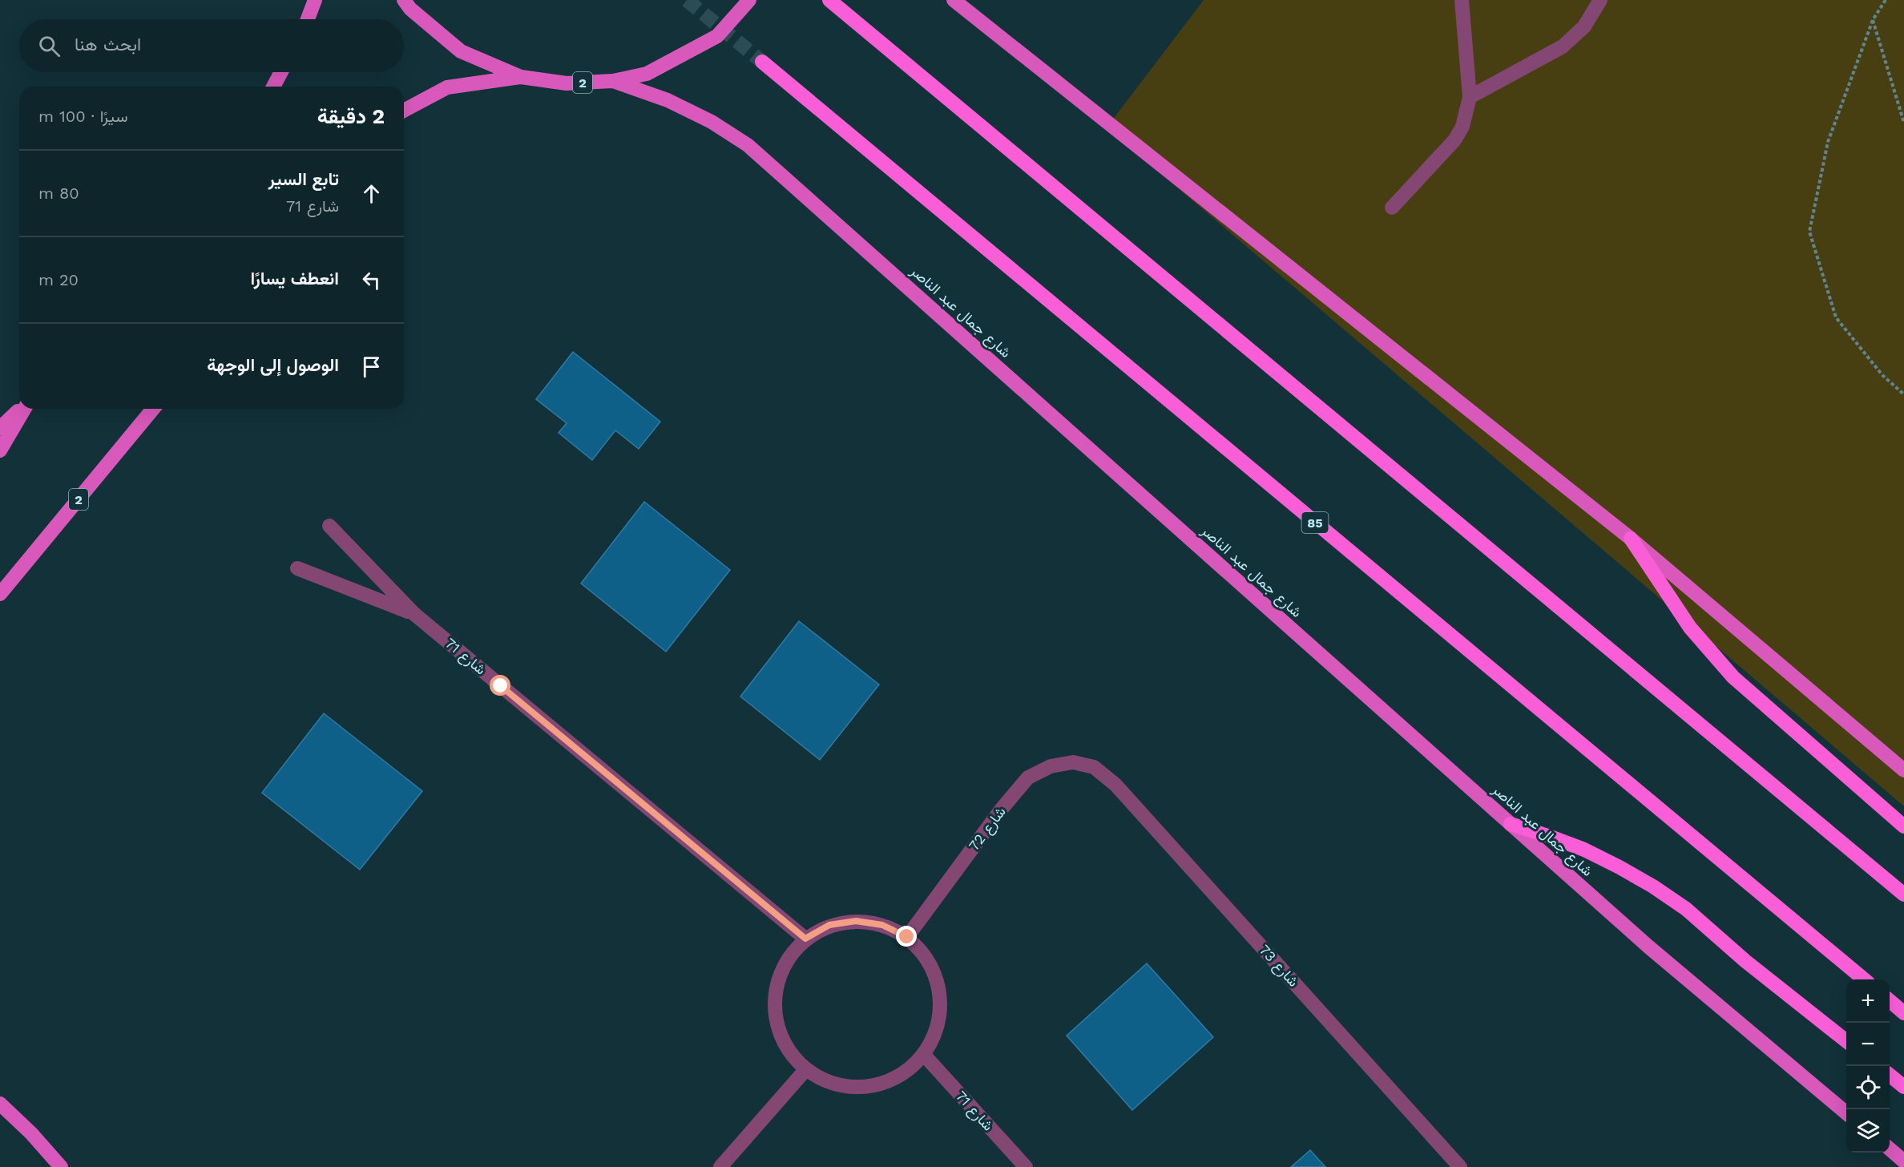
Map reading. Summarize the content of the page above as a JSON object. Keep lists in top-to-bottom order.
{
  "streets": {
    "highway": ["85"],
    "main road": ["2", "شارع جمال عبد الناصر"],
    "street": ["شارع 71", "شارع 72", "شارع 73"]
  },
  "crossings": [
    ["2", "شارع جمال عبد الناصر"],
    ["شارع 71", "شارع 72"],
    ["شارع 72", "شارع 73"]
  ],
  "page": {
    "search": "ابحث هنا",
    "heading": ["2 دقيقة", "سيرًا · 100 m"],
    "list": [
      ["تابع السير", "شارع 71", "80 m"],
      ["انعطف يسارًا", "20 m"],
      "الوصول إلى الوجهة"
    ],
    "map_buttons": ["+", "−"]
  }
}
